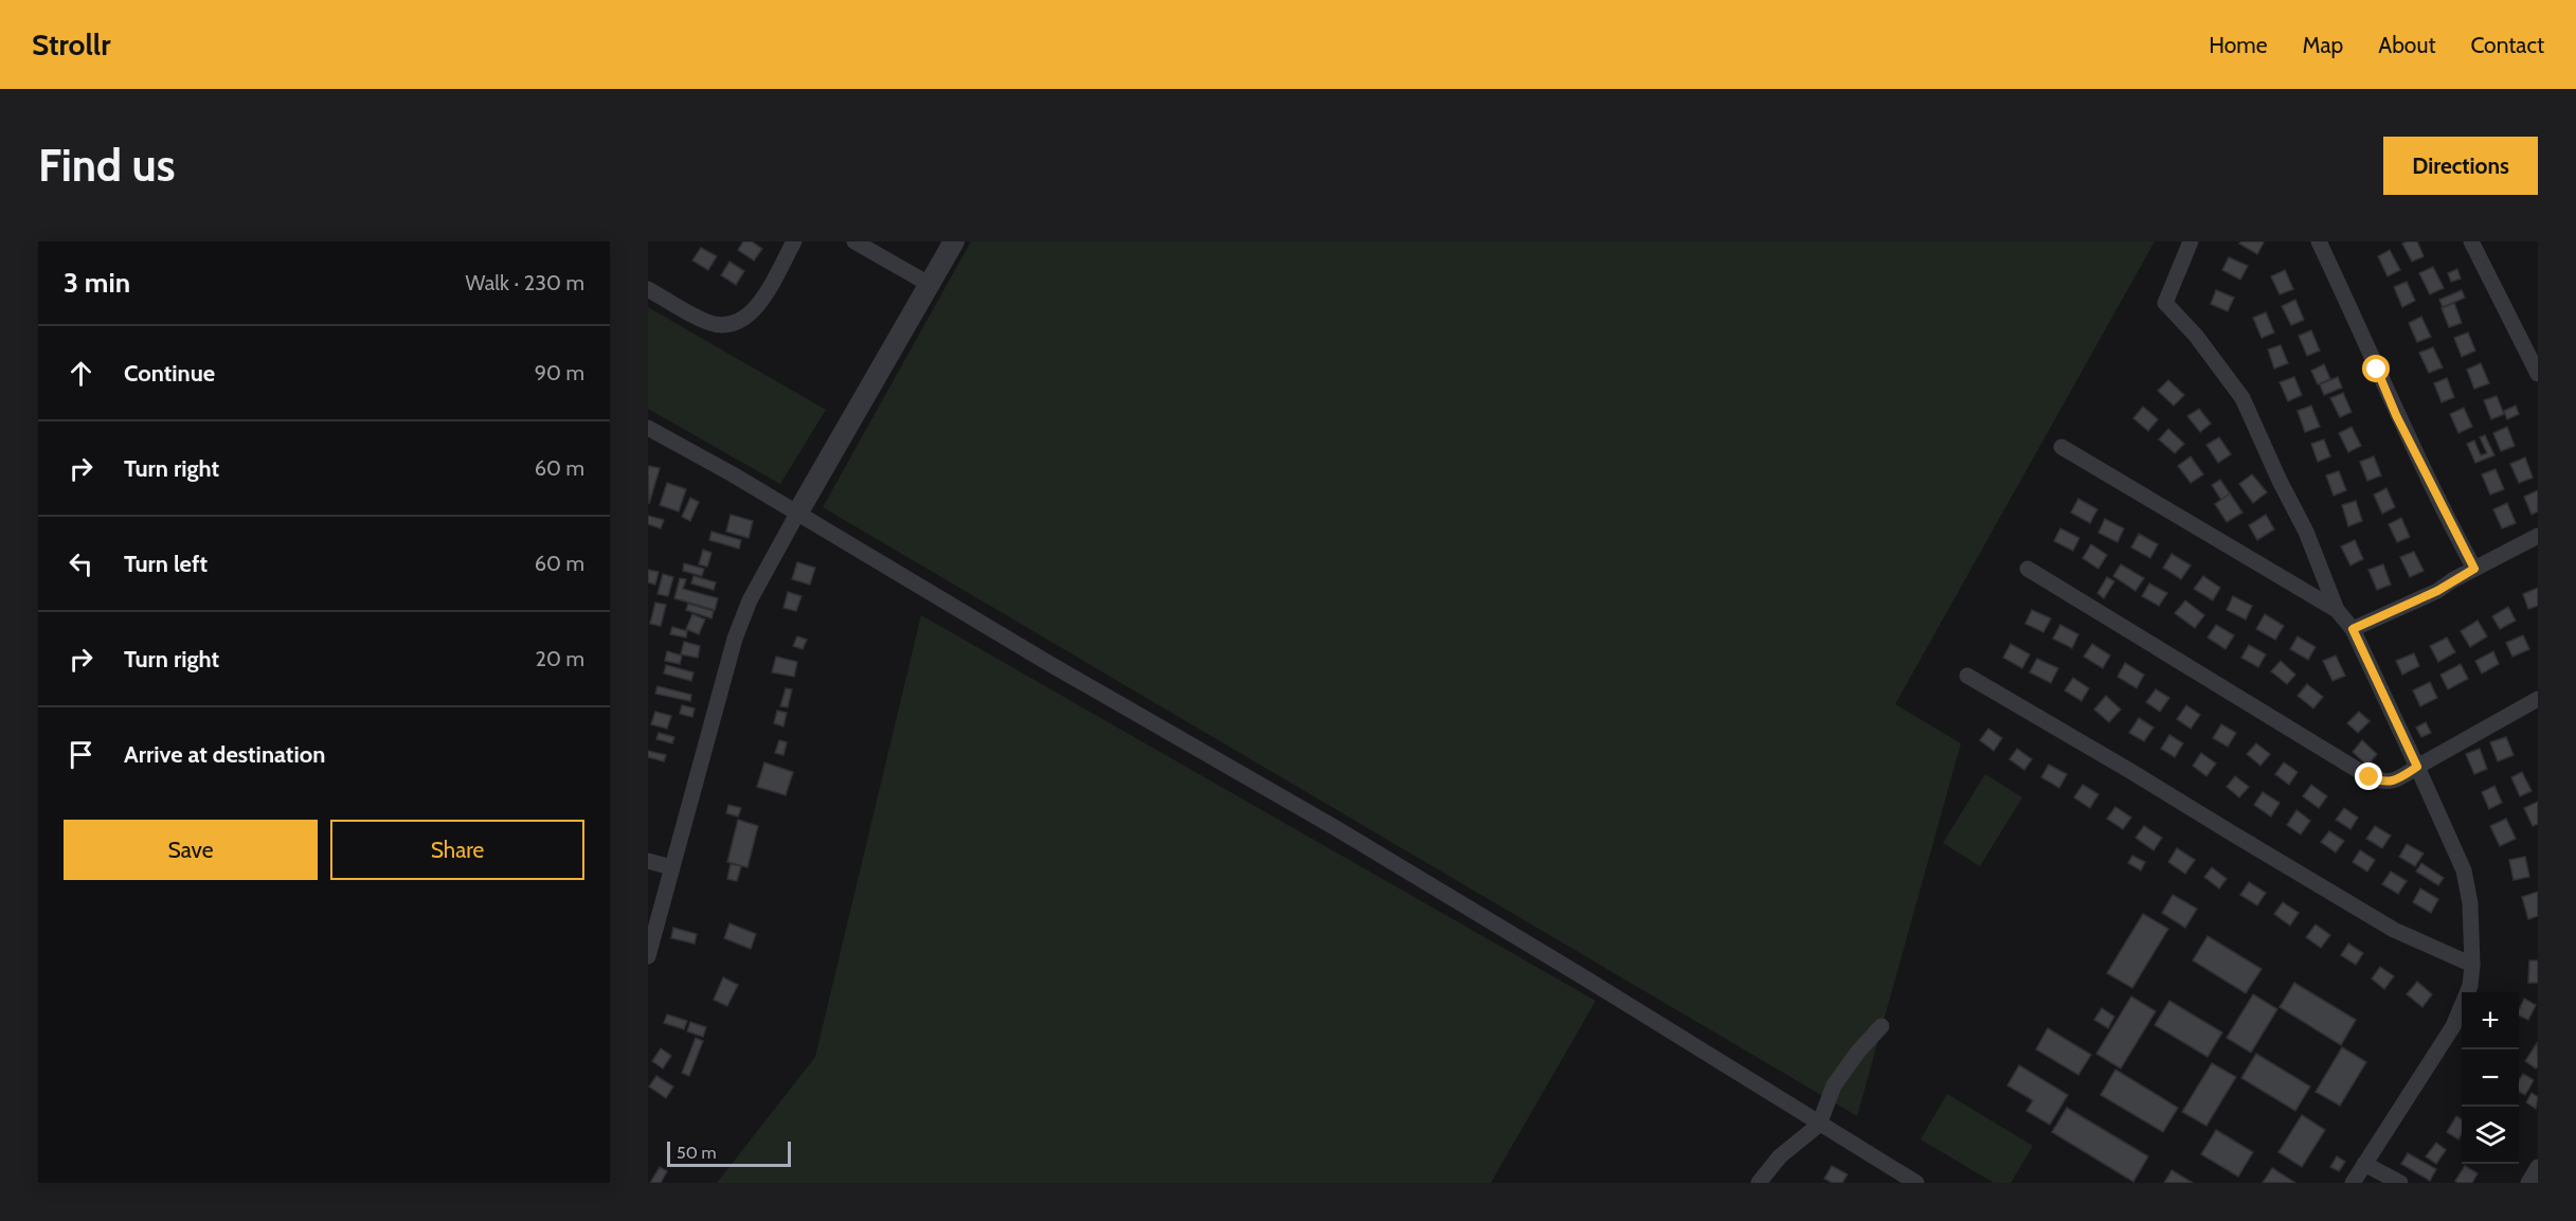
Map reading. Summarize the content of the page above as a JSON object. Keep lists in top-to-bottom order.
{
  "scale_bar": "50 m",
  "page": {
    "header": "Strollr",
    "nav": [
      "Home",
      "Map",
      "About",
      "Contact"
    ],
    "buttons": [
      "Directions",
      ["Save", "Share"]
    ],
    "title": "Find us",
    "heading": ["3 min", "Walk · 230 m"],
    "list": [
      ["Continue", "90 m"],
      ["Turn right", "60 m"],
      ["Turn left", "60 m"],
      ["Turn right", "20 m"],
      "Arrive at destination"
    ],
    "map_buttons": ["+", "−"],
    "scale": "50 m"
  }
}
